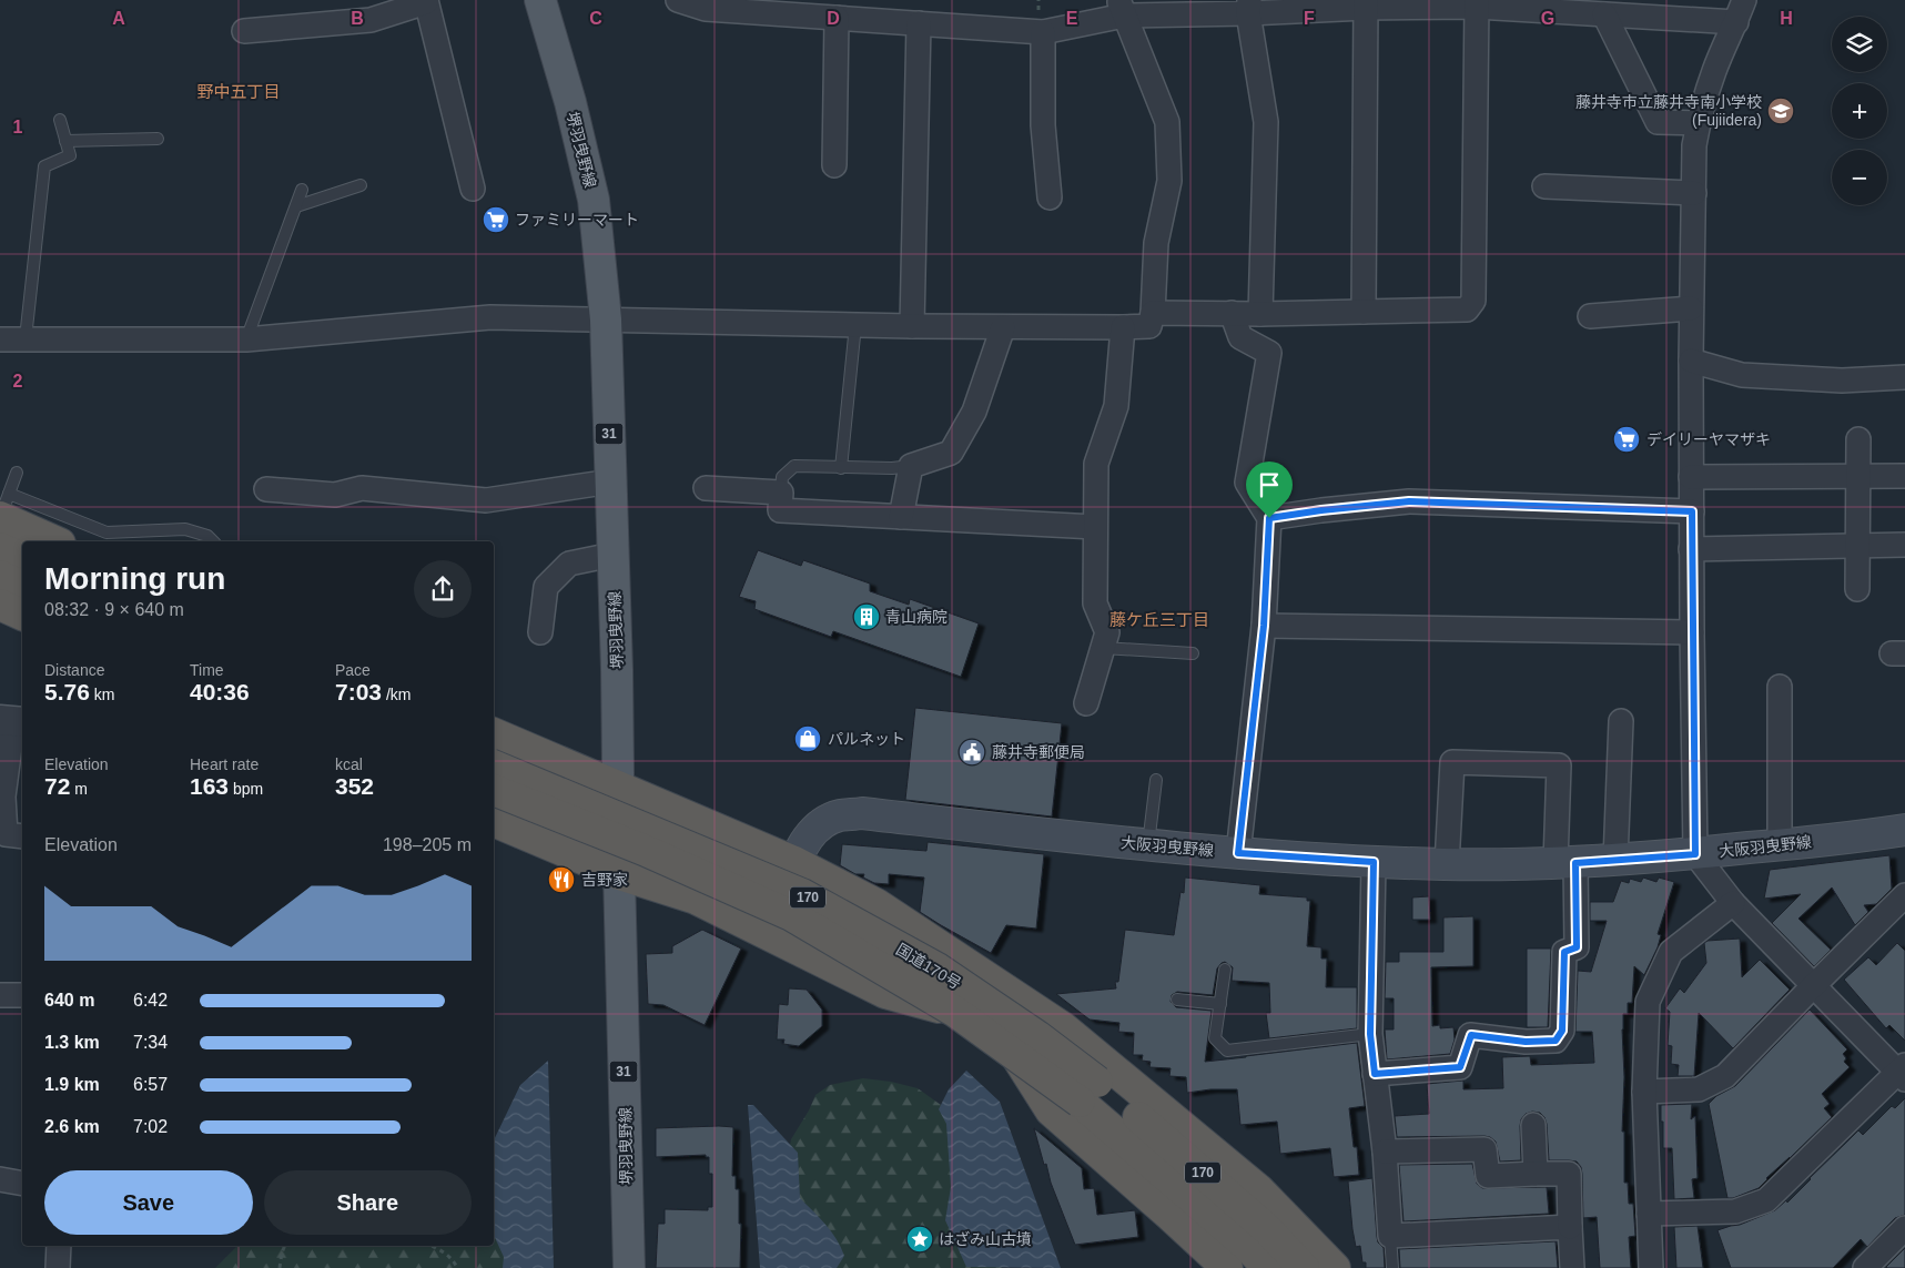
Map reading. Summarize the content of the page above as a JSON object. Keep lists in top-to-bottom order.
{
  "streets": {
    "highway": ["170", "国道170号"],
    "main road": ["堺羽曳野線", "31", "大阪羽曳野線"]
  },
  "districts": ["野中五丁目", "藤ケ丘三丁目"],
  "places": {
    "school or university": ["藤井寺市立藤井寺南小学校 (Fujiidera)"],
    "supermarket": ["ファミリーマート", "デイリーヤマザキ"],
    "building": ["青山病院"],
    "shop": ["パルネット"],
    "public building": ["藤井寺郵便局"],
    "restaurant": ["吉野家"],
    "place": ["はざみ山古墳"]
  },
  "page": {
    "map_buttons": ["+", "−"],
    "heading": ["Morning run", "08:32 · 9 × 640 m"],
    "stats": [
      ["Distance", "5.76 km"],
      ["Time", "40:36"],
      ["Pace", "7:03 /km"],
      ["Elevation", "72 m"],
      ["Heart rate", "163 bpm"],
      ["kcal", "352"]
    ],
    "chart": ["Elevation", "198–205 m"],
    "list": [
      {
        "name": "640 m",
        "note": "6:42"
      },
      {
        "name": "1.3 km",
        "note": "7:34"
      },
      {
        "name": "1.9 km",
        "note": "6:57"
      },
      {
        "name": "2.6 km",
        "note": "7:02"
      }
    ],
    "buttons": ["Save", "Share"]
  },
  "grid": {
    "columns": [
      "A",
      "B",
      "C",
      "D",
      "E",
      "F",
      "G",
      "H"
    ],
    "rows": ["1", "2"]
  }
}
